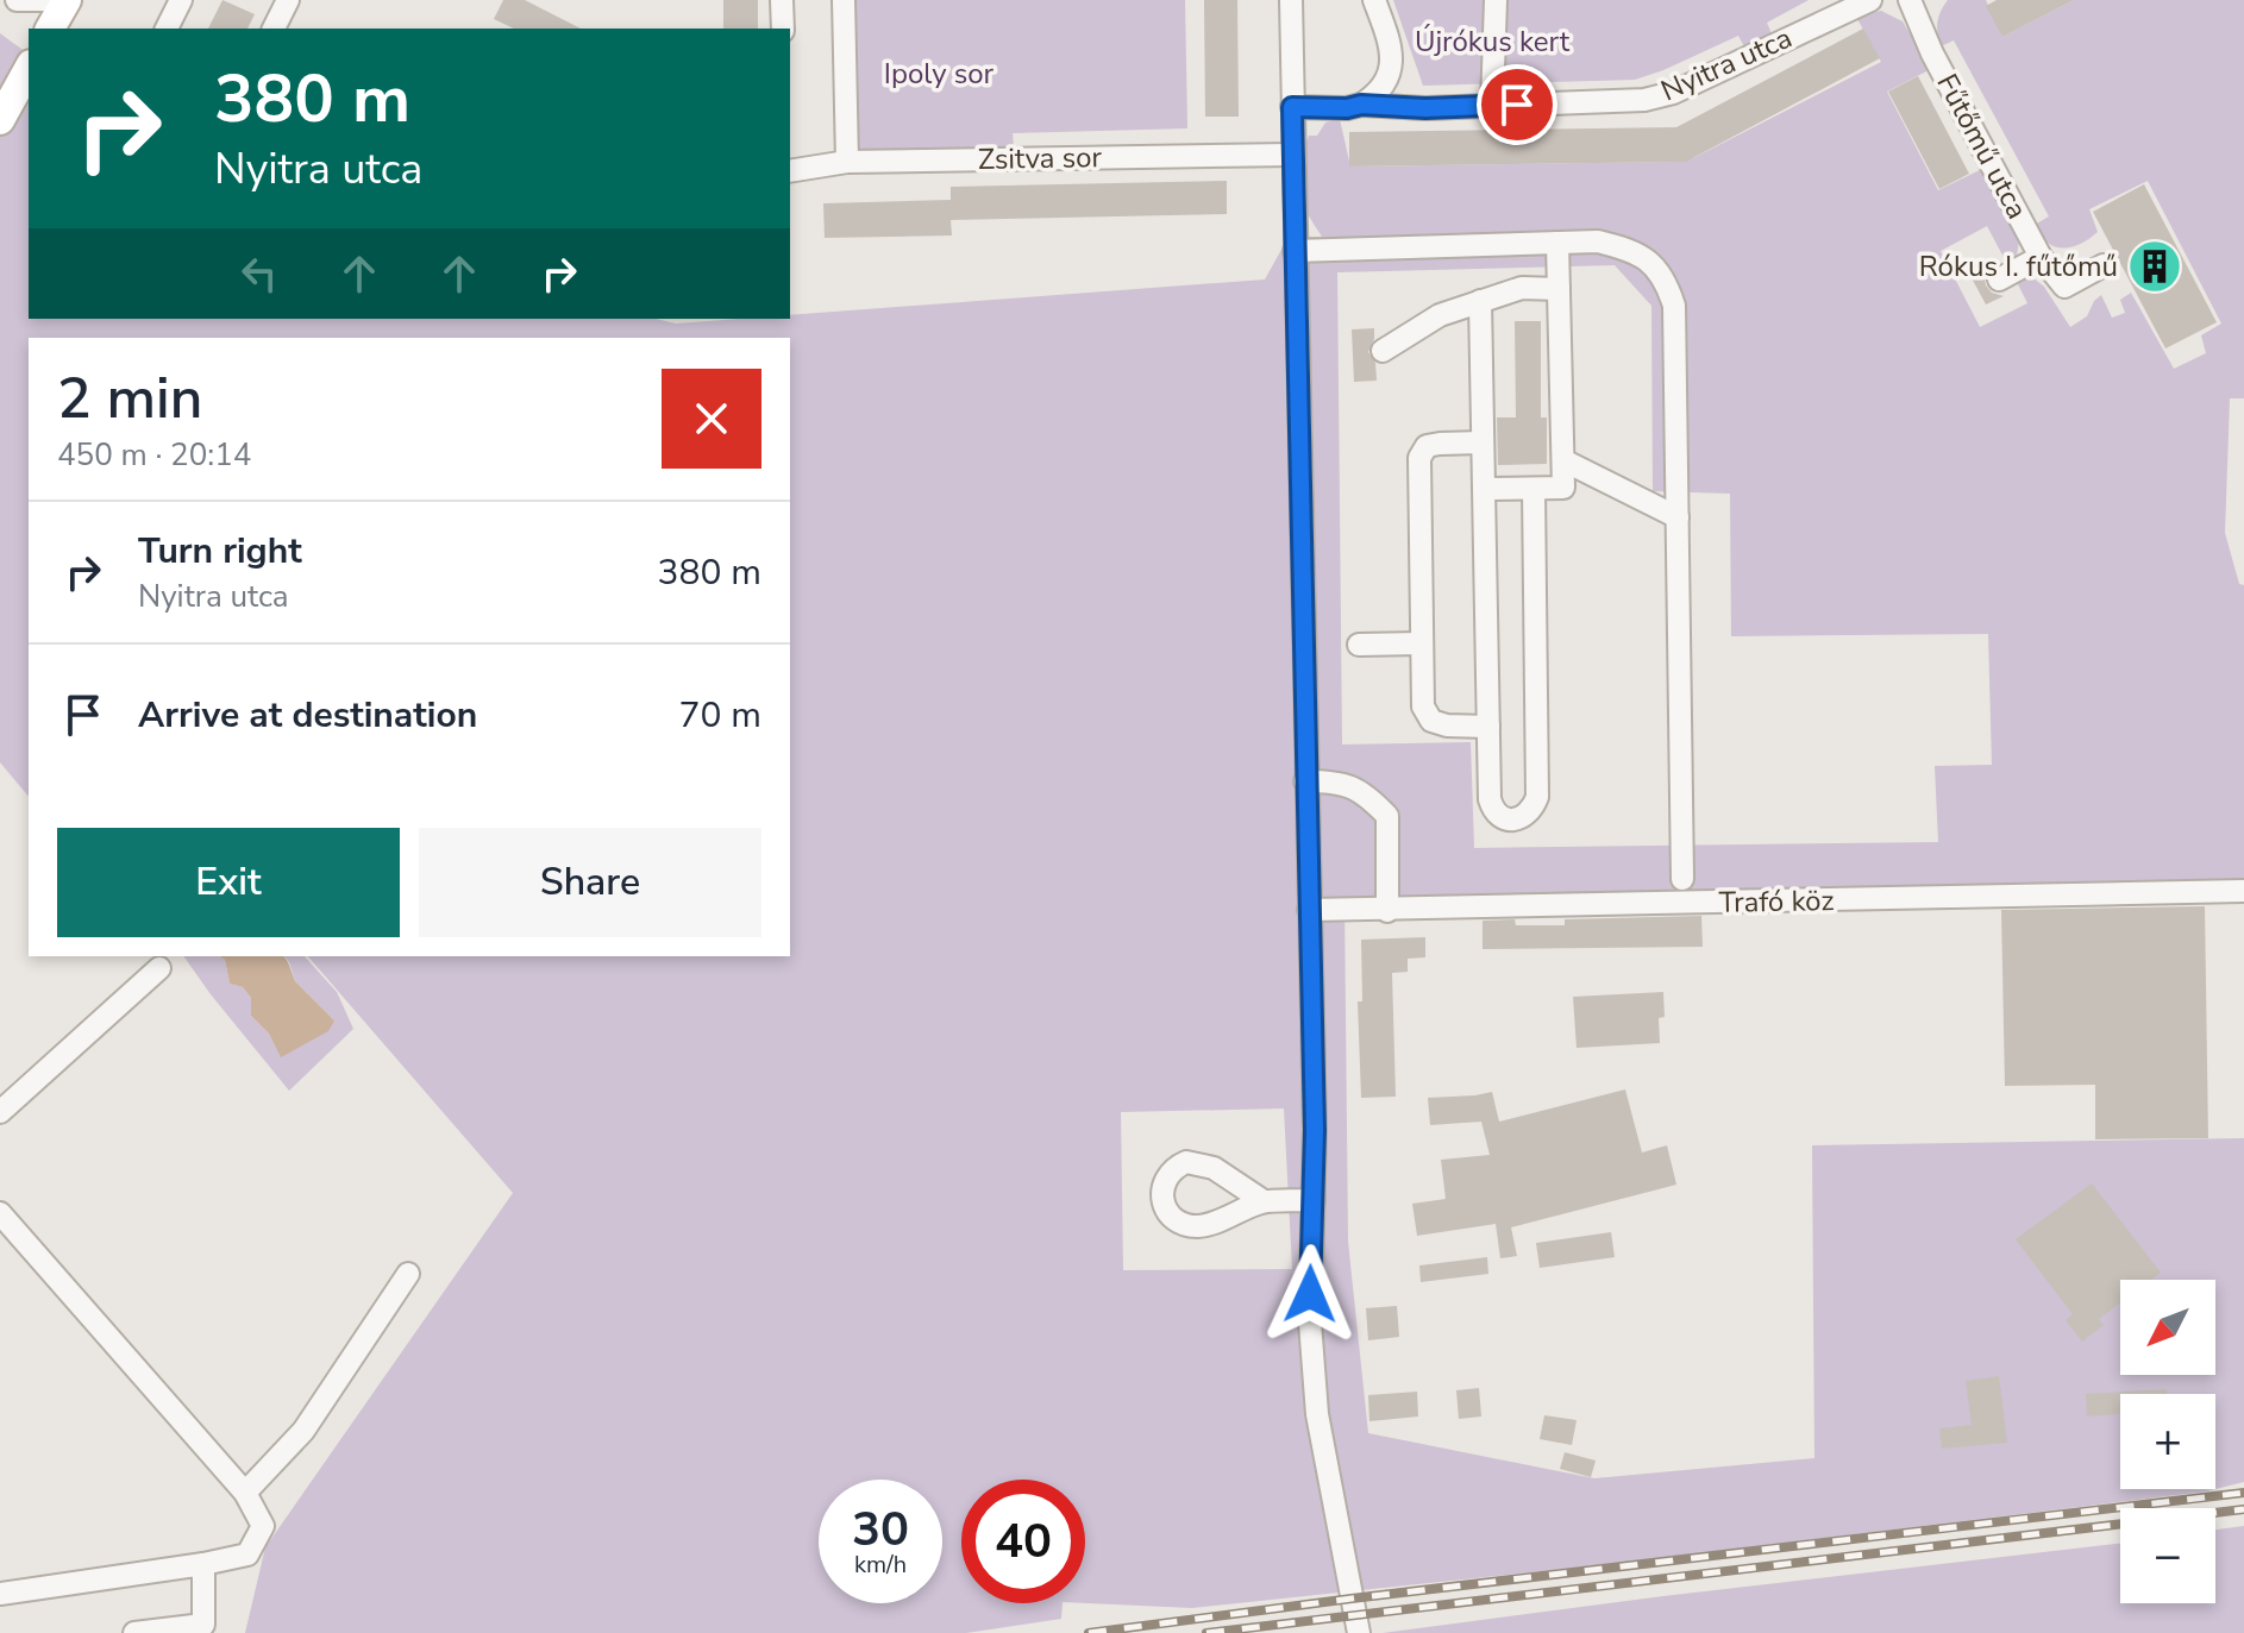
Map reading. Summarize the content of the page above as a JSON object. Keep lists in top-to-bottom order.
{
  "streets": {
    "street": [
      "Nyitra utca",
      "Fűtőmű utca",
      "Zsitva sor",
      "Trafó köz"
    ]
  },
  "parks": ["Újrókus kert", "Ipoly sor"],
  "places": {
    "building": ["Rókus I. fűtőmű"]
  },
  "north": "bottom left",
  "page": {
    "turn": ["380 m", "Nyitra utca"],
    "heading": ["2 min", "450 m · 20:14"],
    "list": [
      {
        "name": "Turn right",
        "note": "Nyitra utca",
        "value": "380 m"
      },
      {
        "name": "Arrive at destination",
        "value": "70 m"
      }
    ],
    "buttons": ["Exit", "Share"],
    "map_buttons": ["+", "−"],
    "speed": "30 km/h",
    "limit": "40"
  }
}
